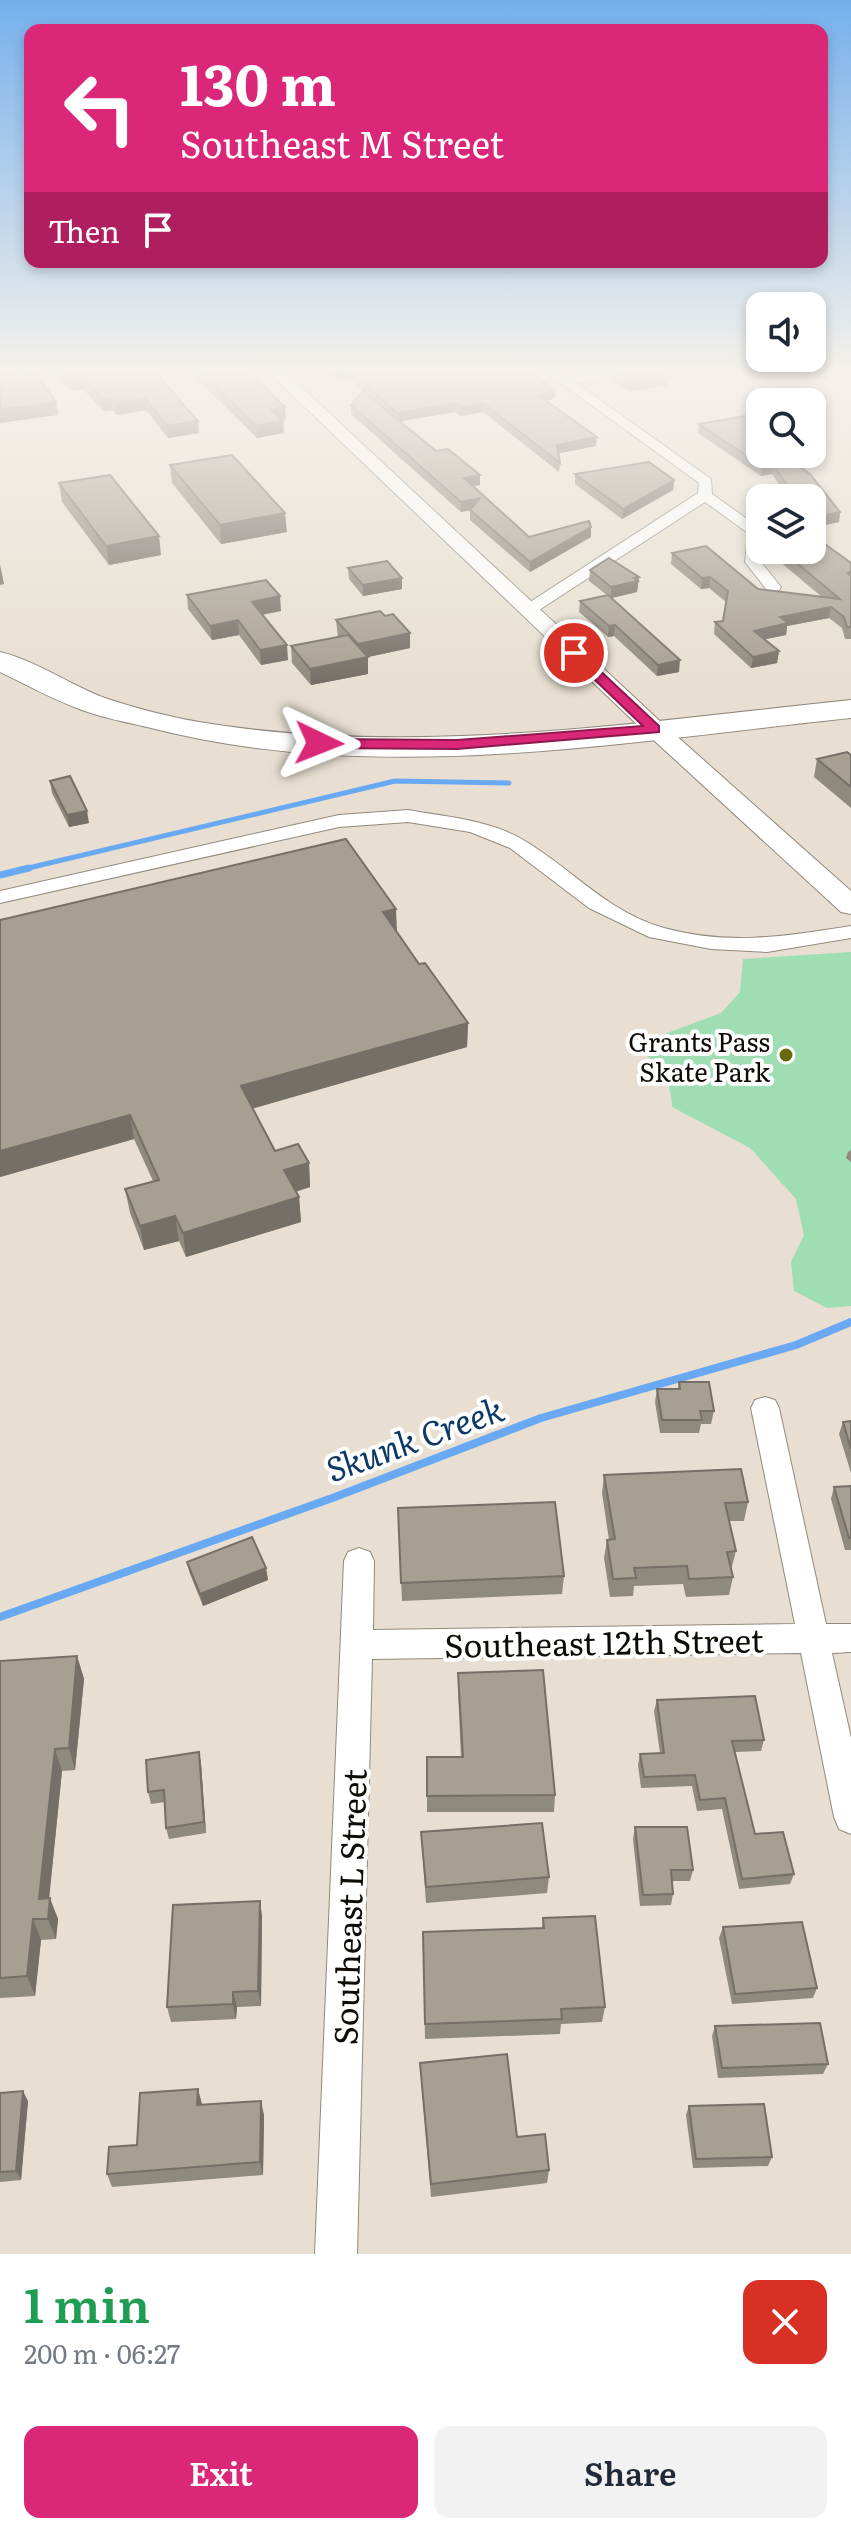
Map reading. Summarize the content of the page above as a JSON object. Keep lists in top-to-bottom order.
{
  "streets": {
    "street": ["Southeast 12th Street", "Southeast L Street"]
  },
  "crossings": [
    ["Southeast 12th Street", "Southeast L Street"]
  ],
  "water": ["Skunk Creek"],
  "places": ["Grants Pass Skate Park"],
  "page": {
    "turn": ["130 m", "Southeast M Street"],
    "then": "Then",
    "heading": ["1 min", "200 m · 06:27"],
    "buttons": ["Exit", "Share"]
  }
}
